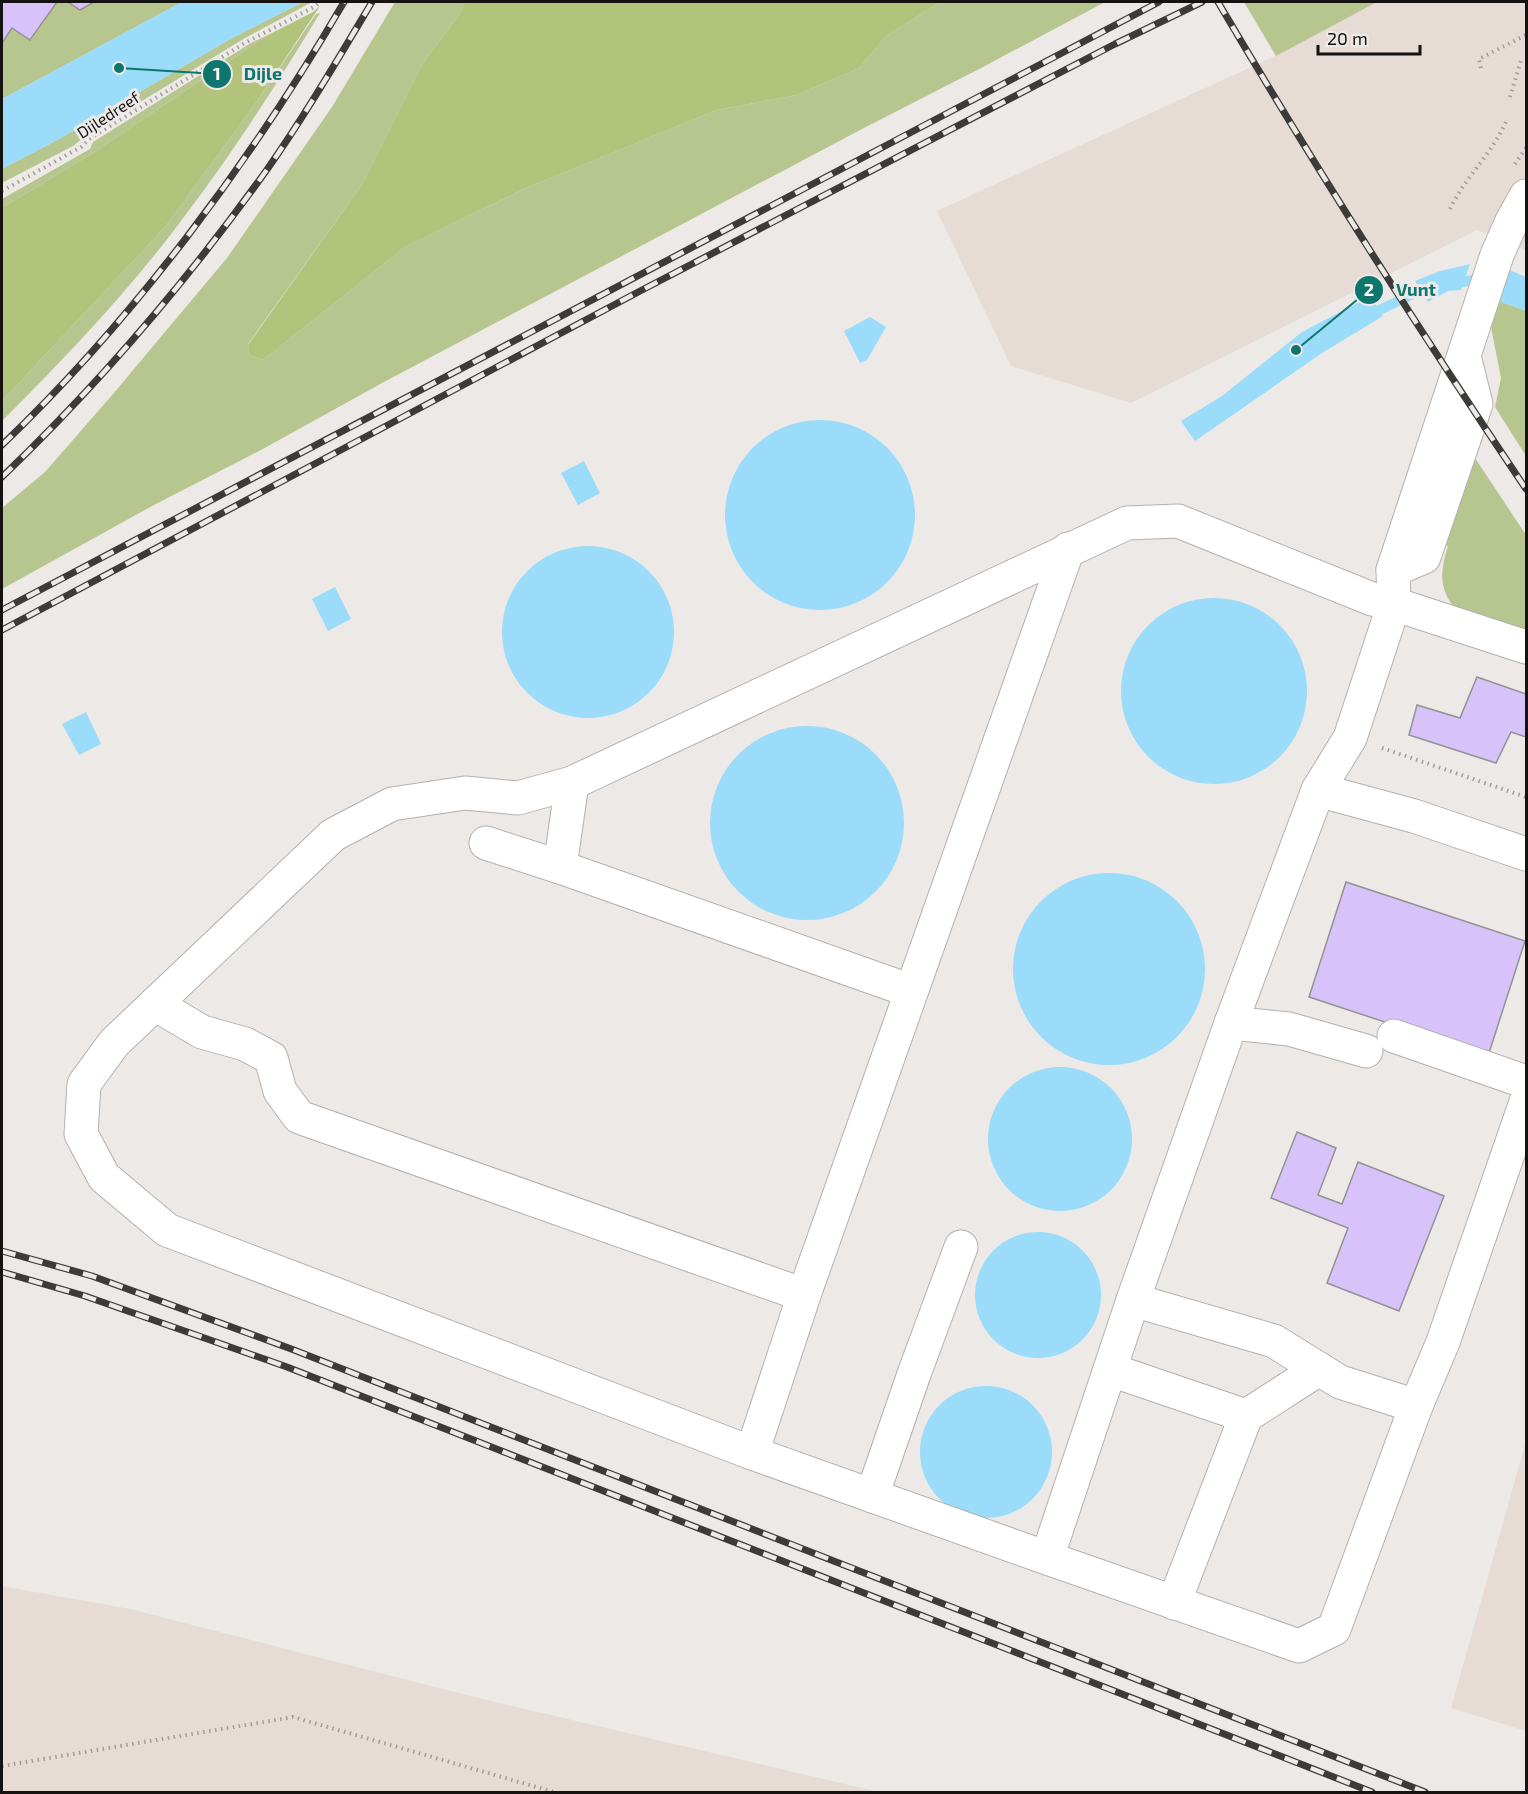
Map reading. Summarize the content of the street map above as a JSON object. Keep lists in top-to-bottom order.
{
  "streets": {
    "path": ["Dijledreef"]
  },
  "places": ["Dijle", "Vunt"],
  "scale_bar": "20 m"
}
